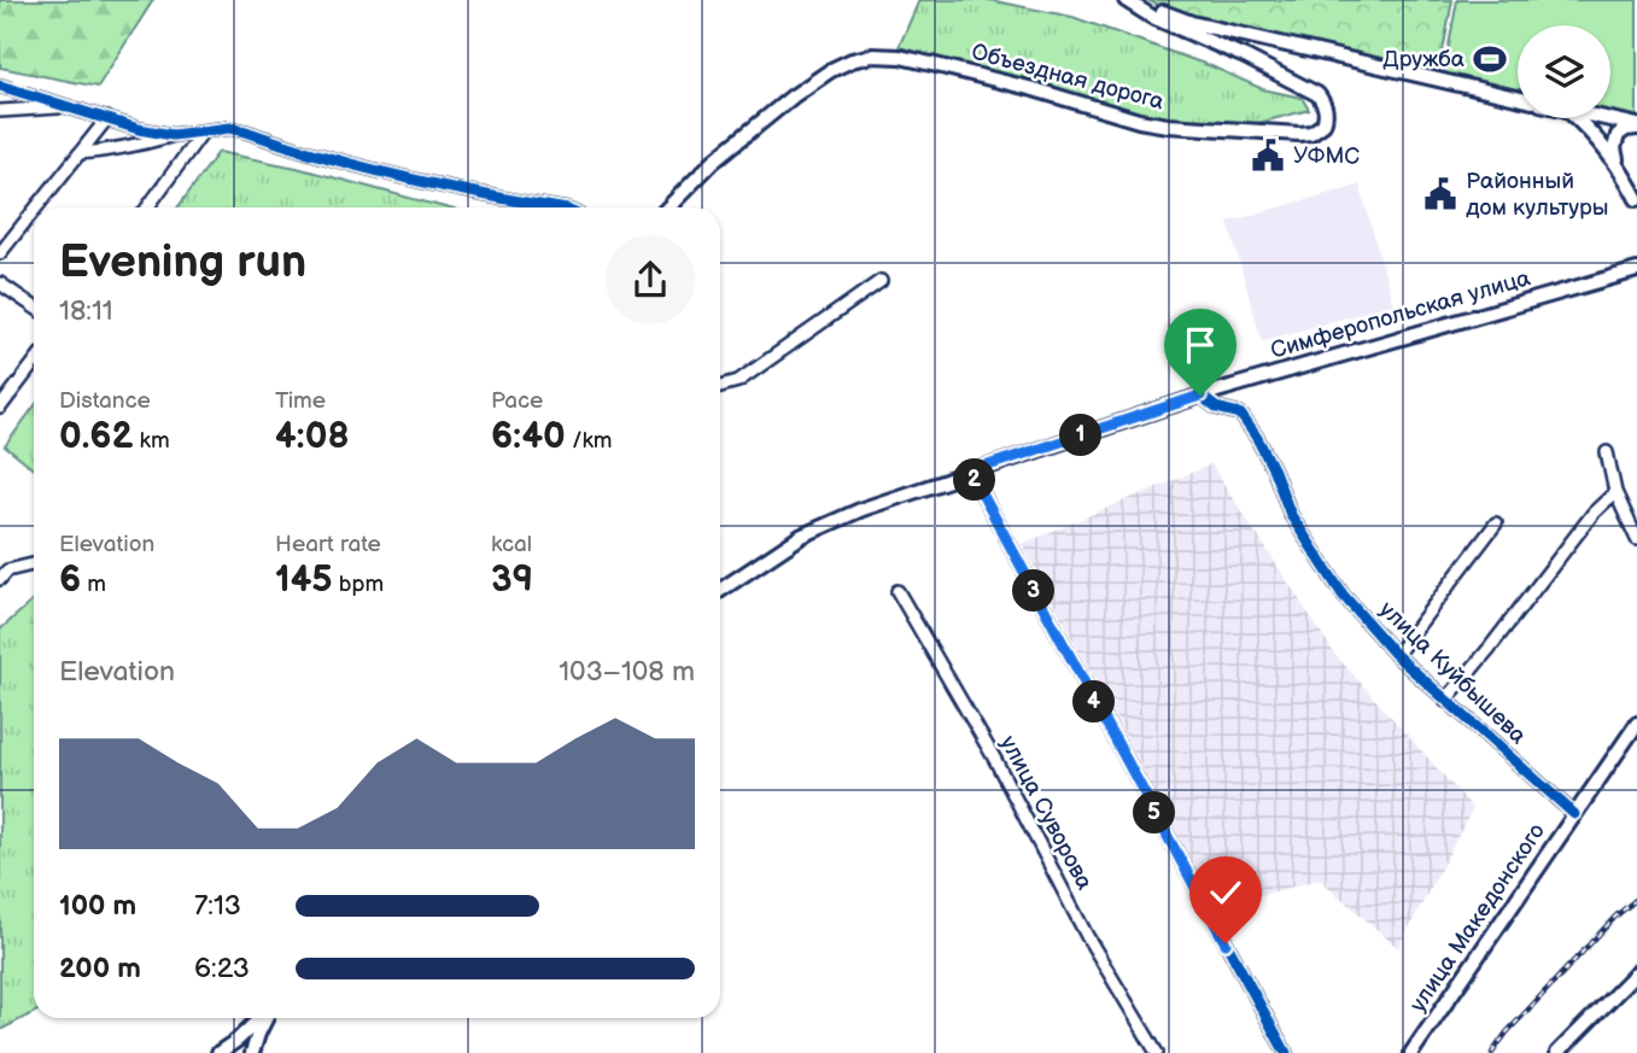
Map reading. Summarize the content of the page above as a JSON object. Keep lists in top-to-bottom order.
{
  "streets": {
    "main road": ["Объездная дорога", "Симферопольская улица", "улица Македонского"],
    "street": ["улица Куйбышева", "улица Суворова"]
  },
  "crossings": [
    ["Симферопольская улица", "улица Куйбышева"],
    ["улица Куйбышева", "улица Македонского"]
  ],
  "places": {
    "sports": ["Дружба"],
    "public building": ["УФМС", "Районный дом культуры"]
  },
  "page": {
    "heading": ["Evening run", "18:11"],
    "stats": [
      ["Distance", "0.62 km"],
      ["Time", "4:08"],
      ["Pace", "6:40 /km"],
      ["Elevation", "6 m"],
      ["Heart rate", "145 bpm"],
      ["kcal", "39"]
    ],
    "pins": [
      "1",
      "2",
      "3",
      "4",
      "5"
    ],
    "chart": ["Elevation", "103–108 m"],
    "list": [
      {
        "name": "100 m",
        "note": "7:13"
      },
      {
        "name": "200 m",
        "note": "6:23"
      }
    ]
  }
}
